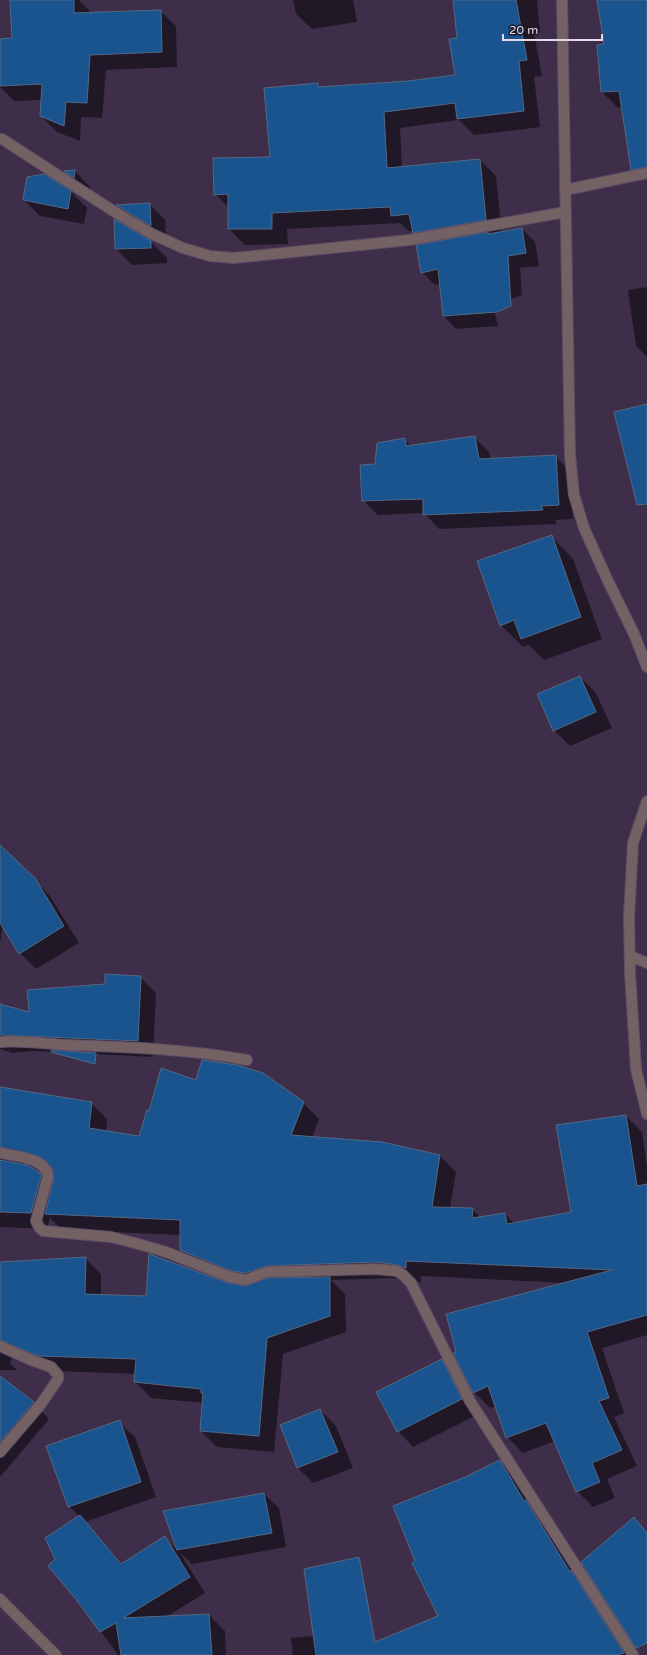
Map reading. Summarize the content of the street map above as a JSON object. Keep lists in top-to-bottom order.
{
  "scale_bar": "20 m"
}
